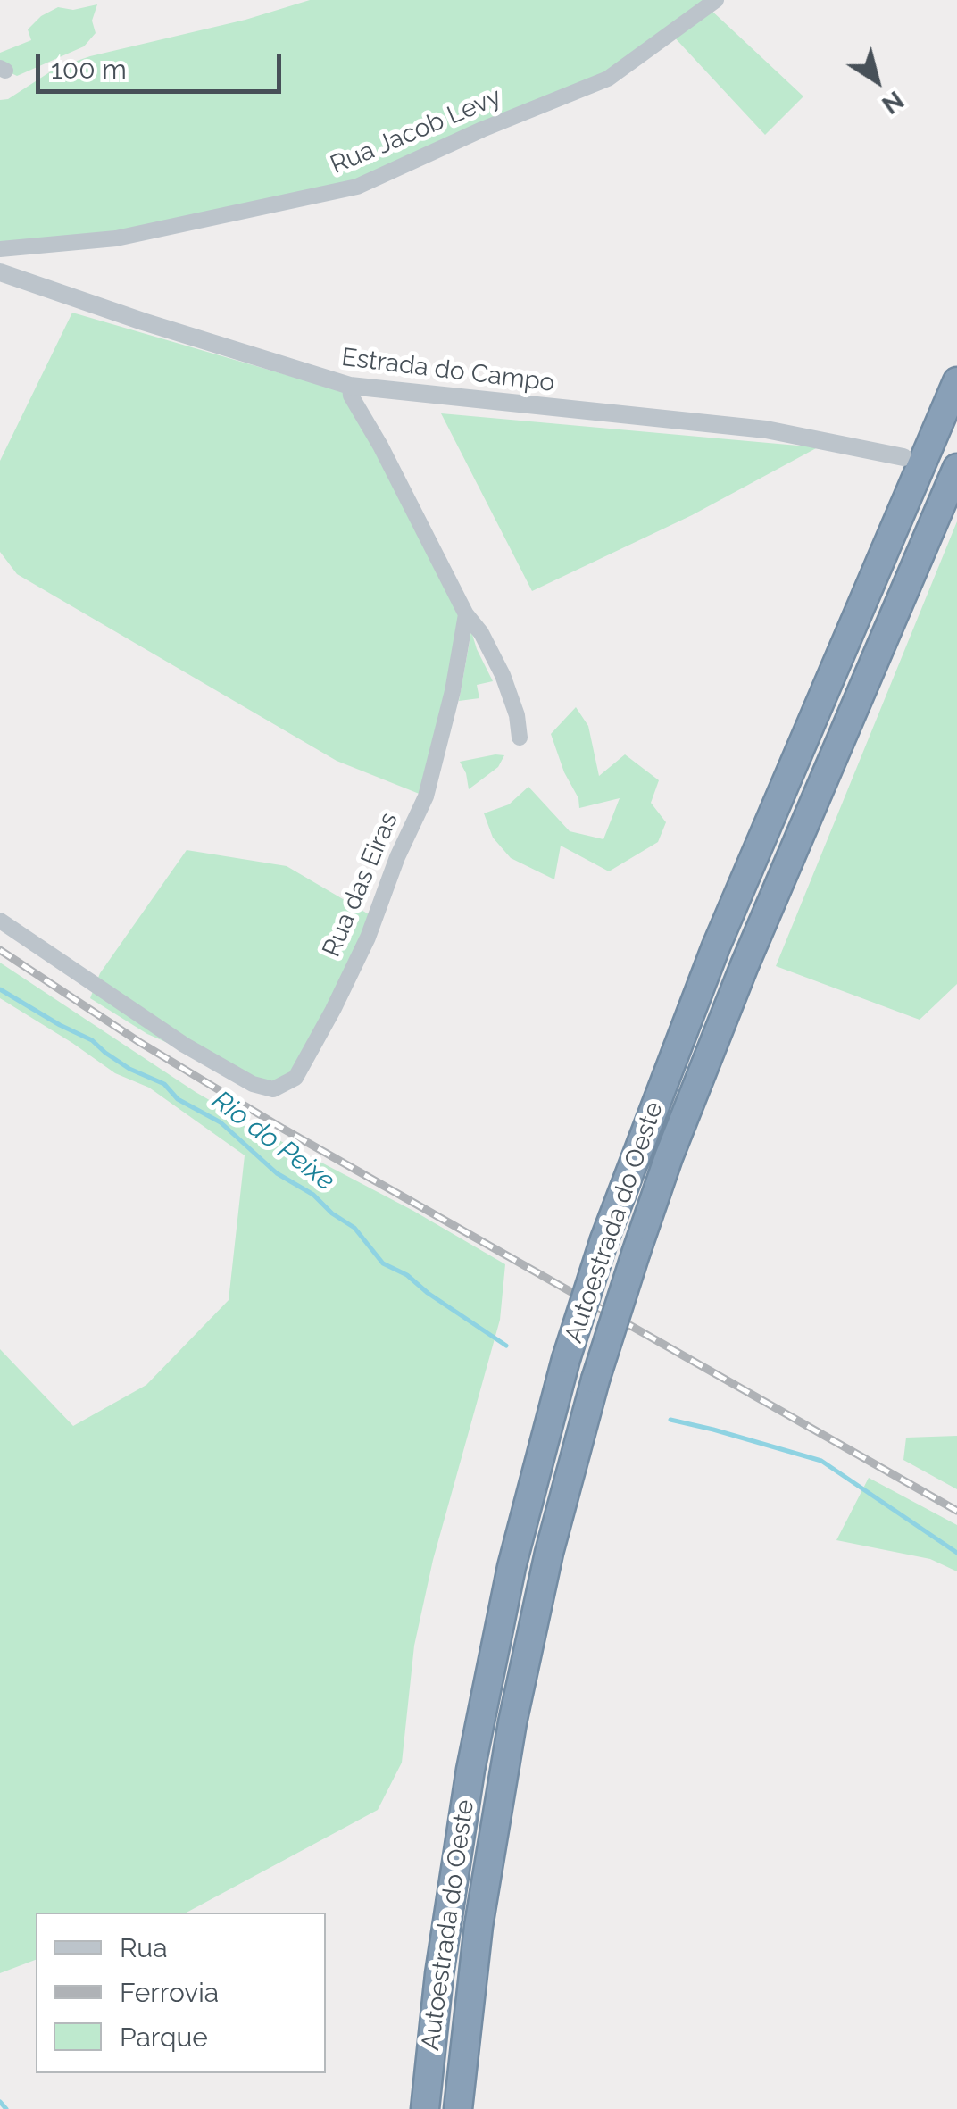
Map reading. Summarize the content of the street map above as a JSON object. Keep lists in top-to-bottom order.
{
  "streets": {
    "highway": ["Autoestrada do Oeste"],
    "street": ["Rua Jacob Levy", "Estrada do Campo", "Rua das Eiras"]
  },
  "water": ["Rio do Peixe"],
  "legend": ["Rua", "Ferrovia", "Parque"],
  "scale_bar": "100 m",
  "north": "bottom right"
}
